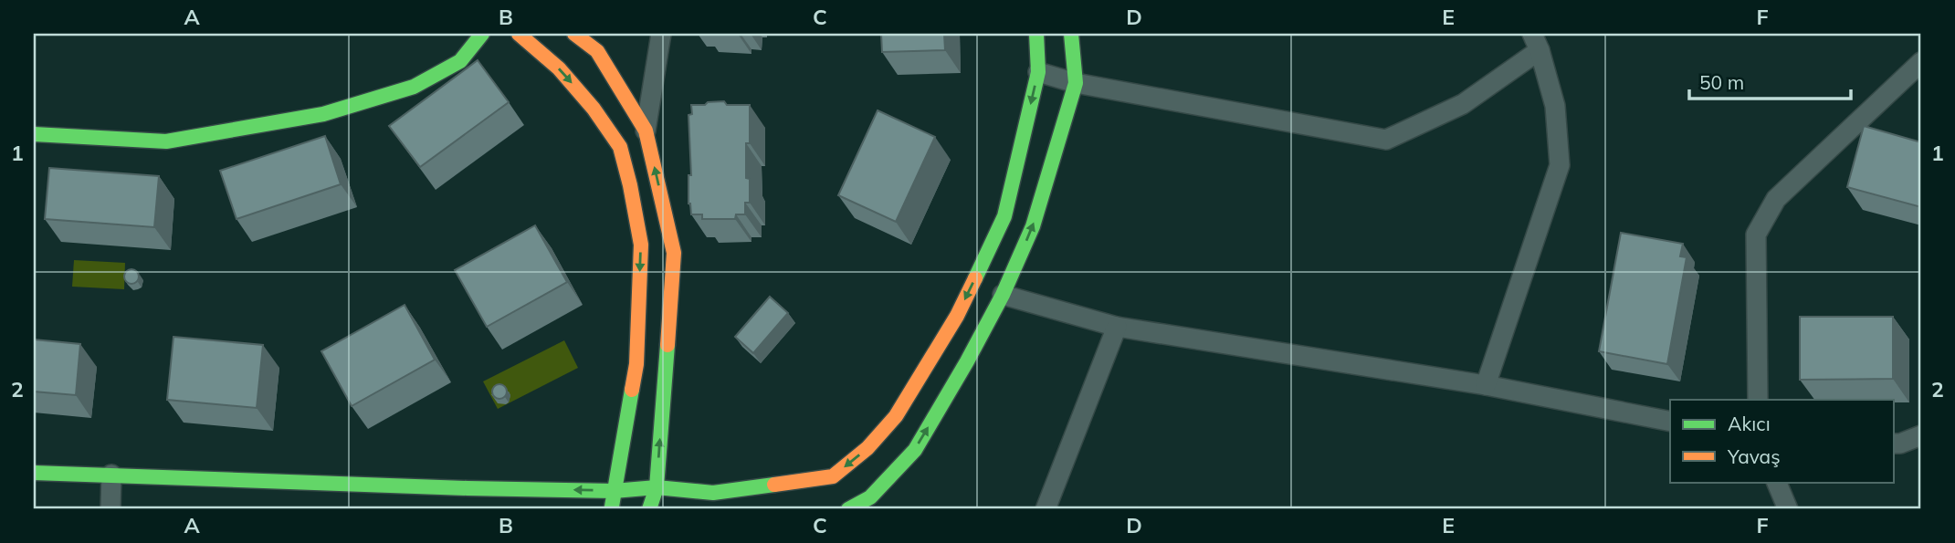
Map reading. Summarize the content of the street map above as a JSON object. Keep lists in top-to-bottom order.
{
  "legend": ["Akıcı", "Yavaş"],
  "scale_bar": "50 m",
  "grid": {
    "columns": [
      "A",
      "B",
      "C",
      "D",
      "E",
      "F"
    ],
    "rows": ["1", "2"]
  }
}
